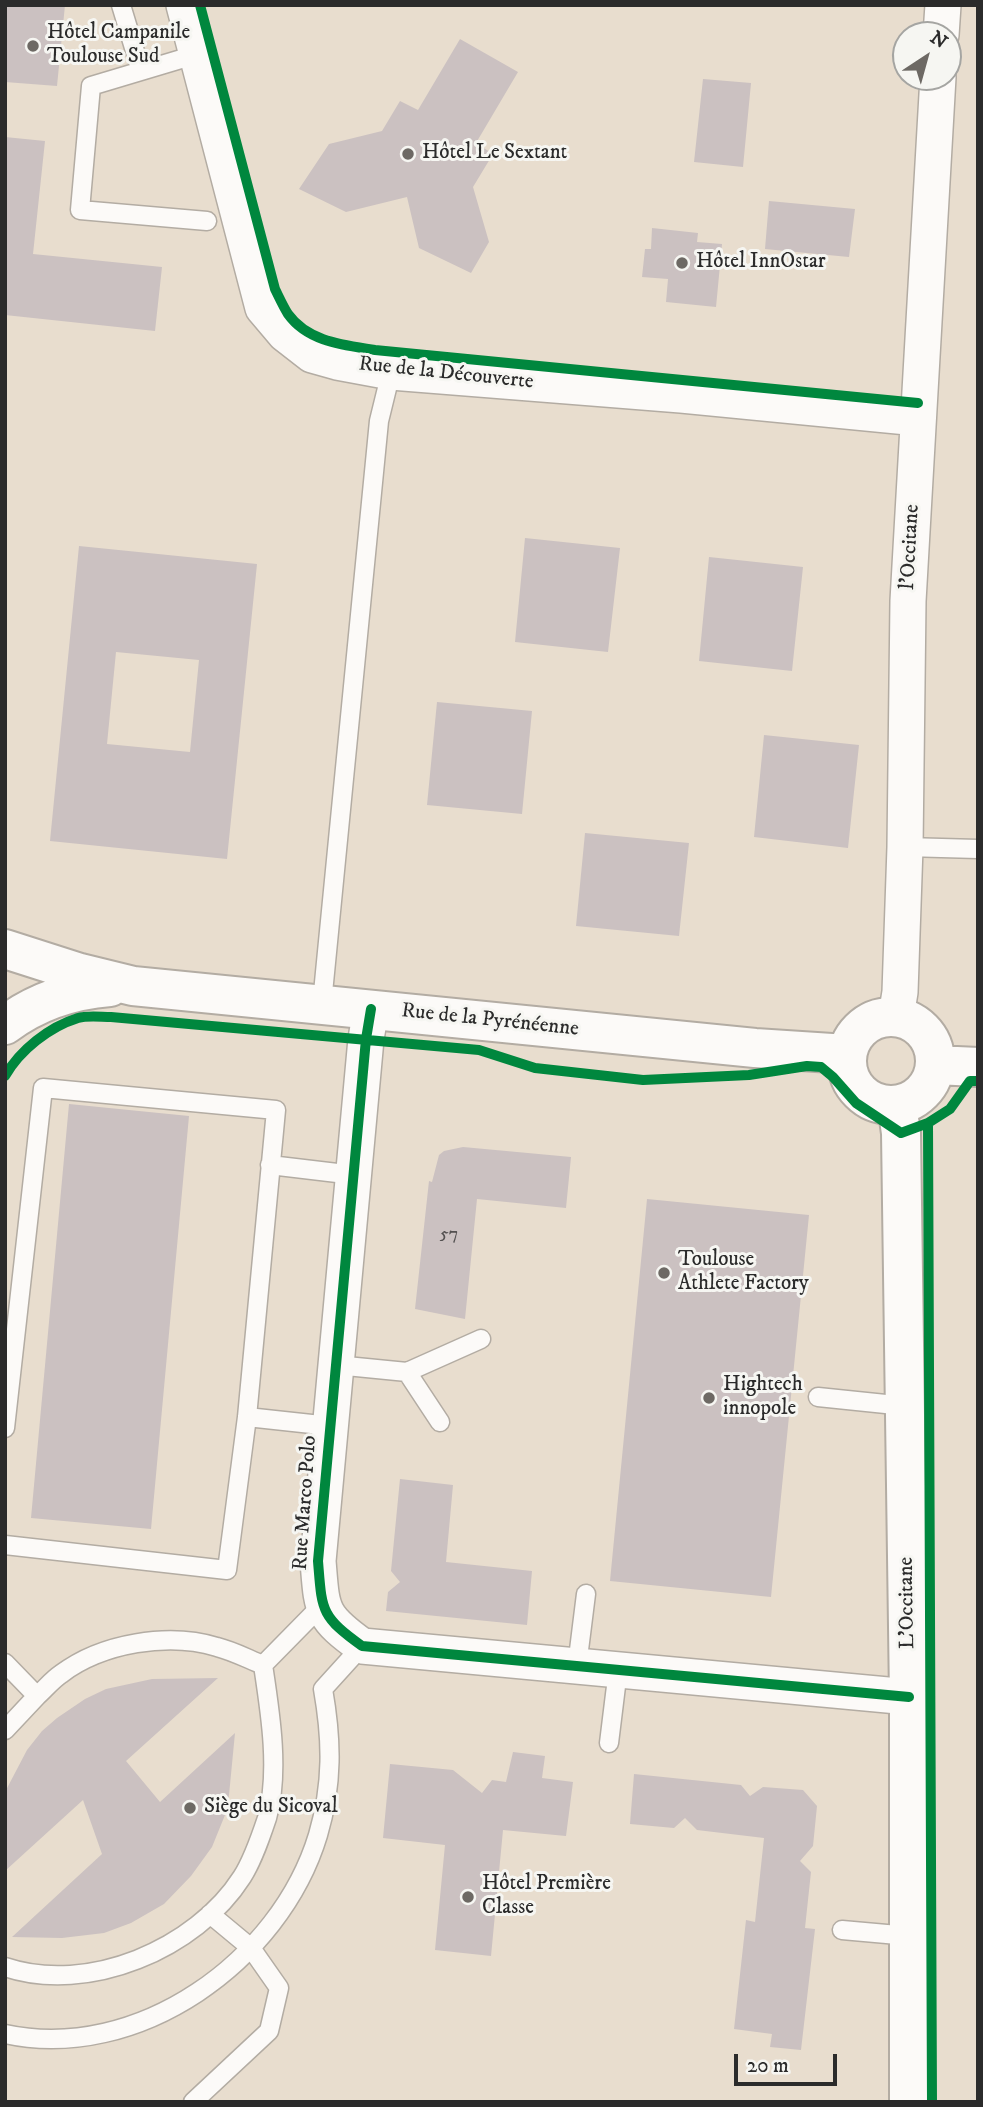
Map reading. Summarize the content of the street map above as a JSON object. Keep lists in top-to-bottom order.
{
  "streets": {
    "street": [
      "Rue de la Découverte",
      "l'Occitane",
      "Rue de la Pyrénéenne",
      "Rue Marco Polo",
      "L'Occitane"
    ]
  },
  "crossings": [
    ["Rue de la Découverte", "l'Occitane"],
    ["l'Occitane", "Rue de la Pyrénéenne"],
    ["l'Occitane", "L'Occitane"],
    ["Rue de la Pyrénéenne", "Rue Marco Polo"],
    ["Rue de la Pyrénéenne", "L'Occitane"]
  ],
  "places": [
    "Hôtel Campanile Toulouse Sud",
    "Hôtel Le Sextant",
    "Hôtel InnOstar",
    "Toulouse Athlete Factory",
    "Hightech innopole",
    "Siège du Sicoval",
    "Hôtel Première Classe"
  ],
  "house_numbers": ["57"],
  "scale_bar": "20 m",
  "north": "top right"
}
